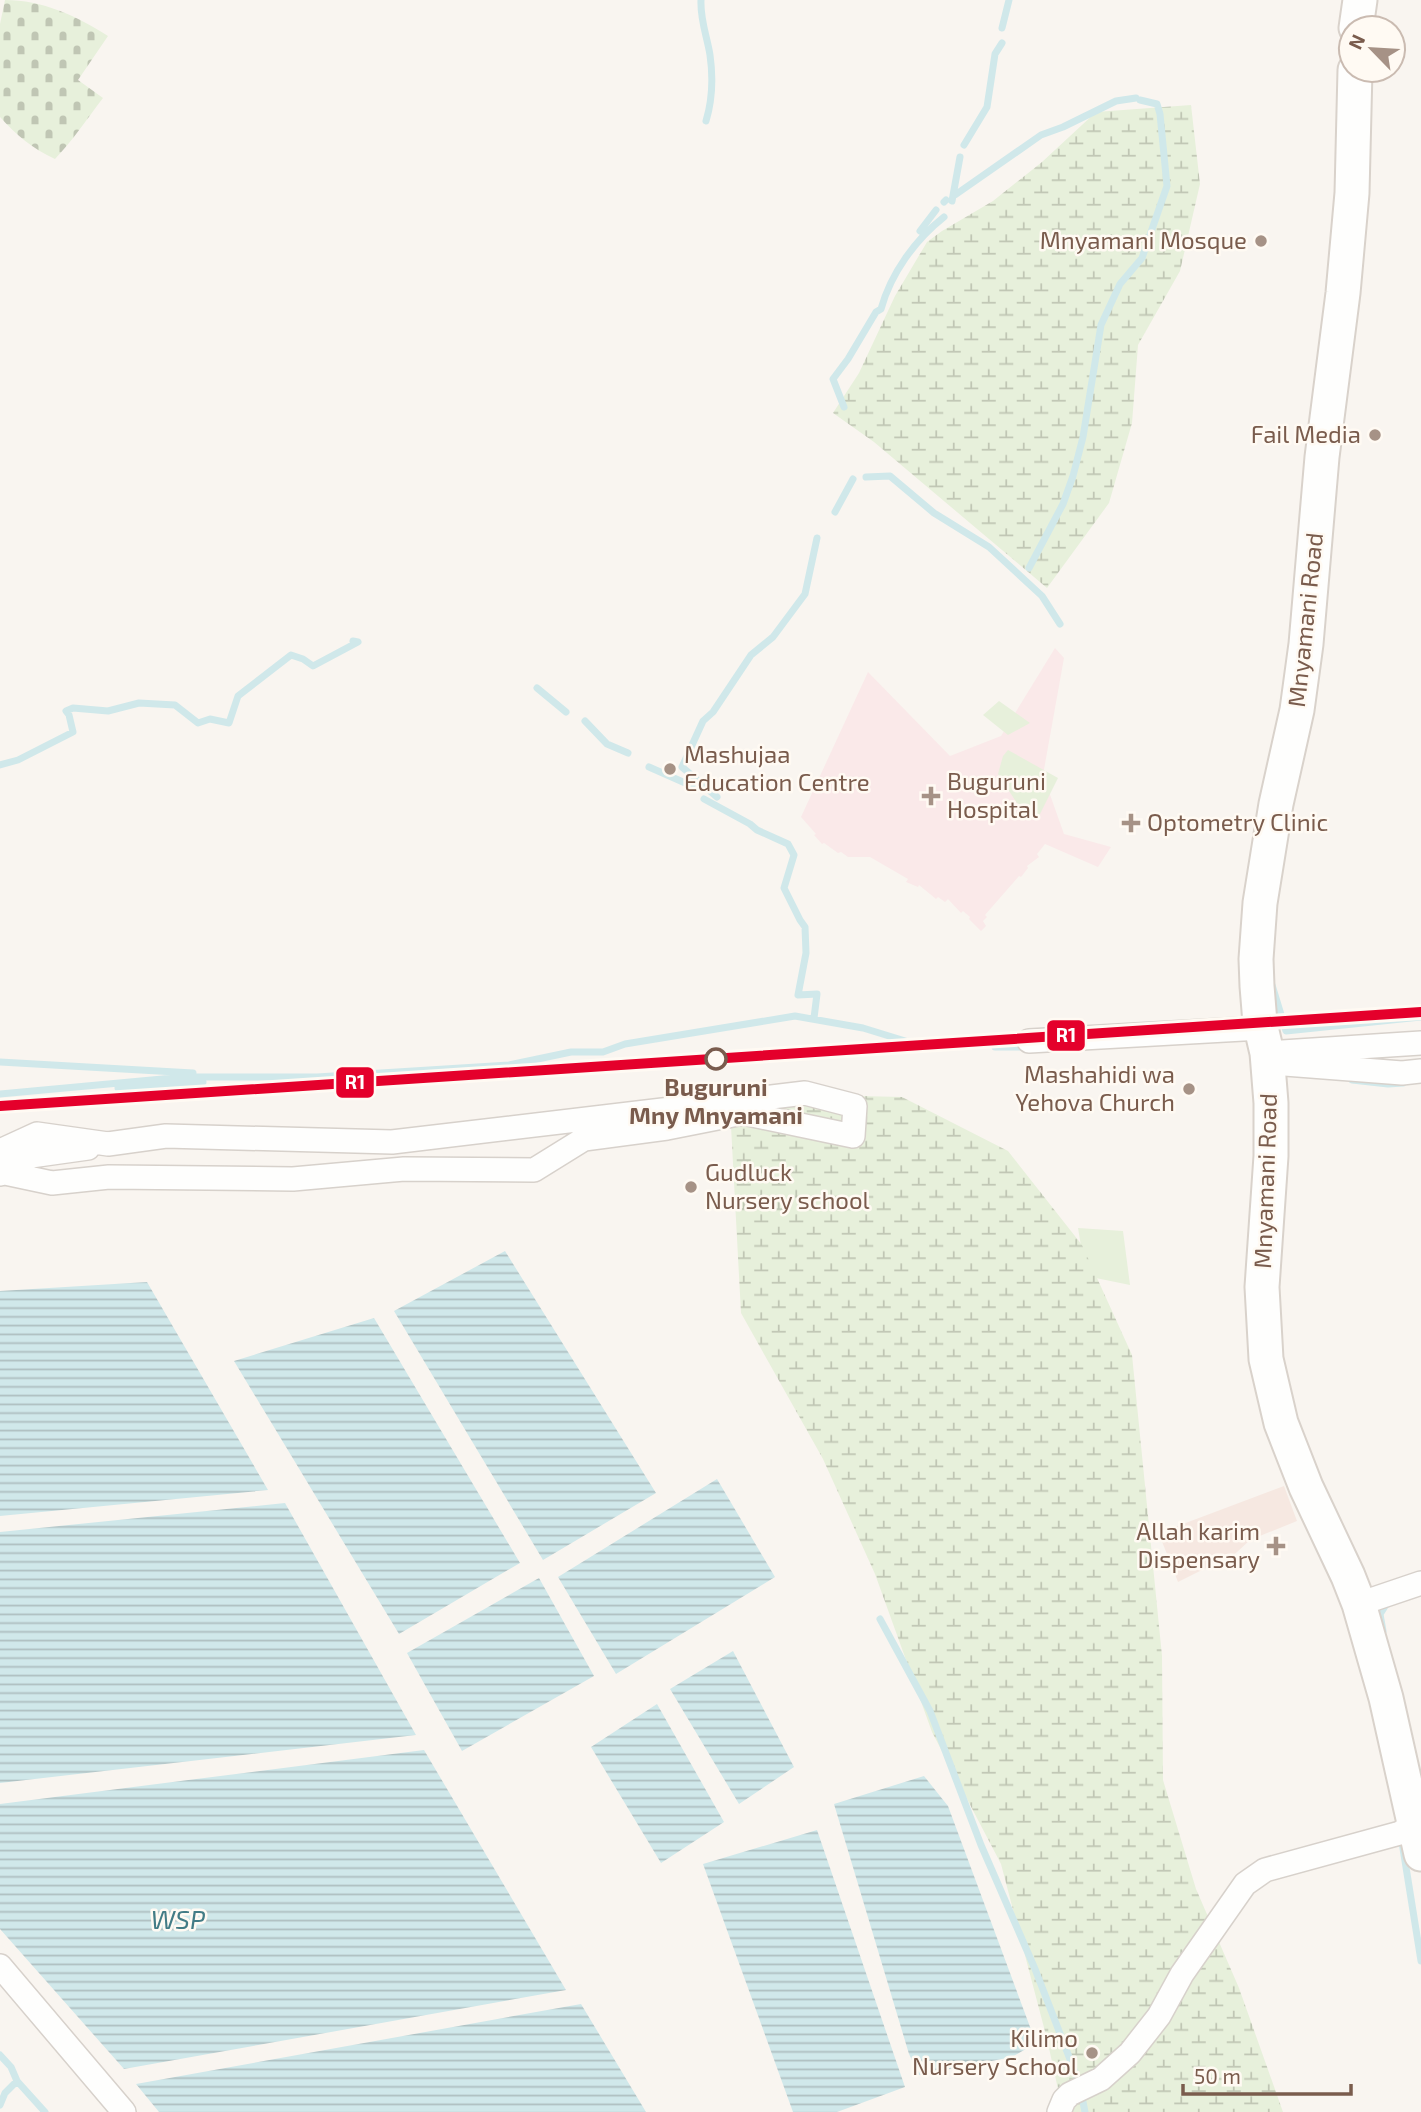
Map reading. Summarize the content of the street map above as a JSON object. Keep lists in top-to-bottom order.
{
  "streets": {
    "street": ["Mnyamani Road"]
  },
  "water": ["WSP"],
  "places": {
    "other": [
      "Mnyamani Mosque",
      "Fail Media",
      "Mashujaa Education Centre",
      "Buguruni Mny Mnyamani",
      "Mashahidi wa Yehova Church",
      "Gudluck Nursery school",
      "Kilimo Nursery School"
    ],
    "health": ["Buguruni Hospital", "Optometry Clinic", "Allah karim Dispensary"]
  },
  "lines": ["transit line R1"],
  "scale_bar": "50 m",
  "north": "top left"
}
